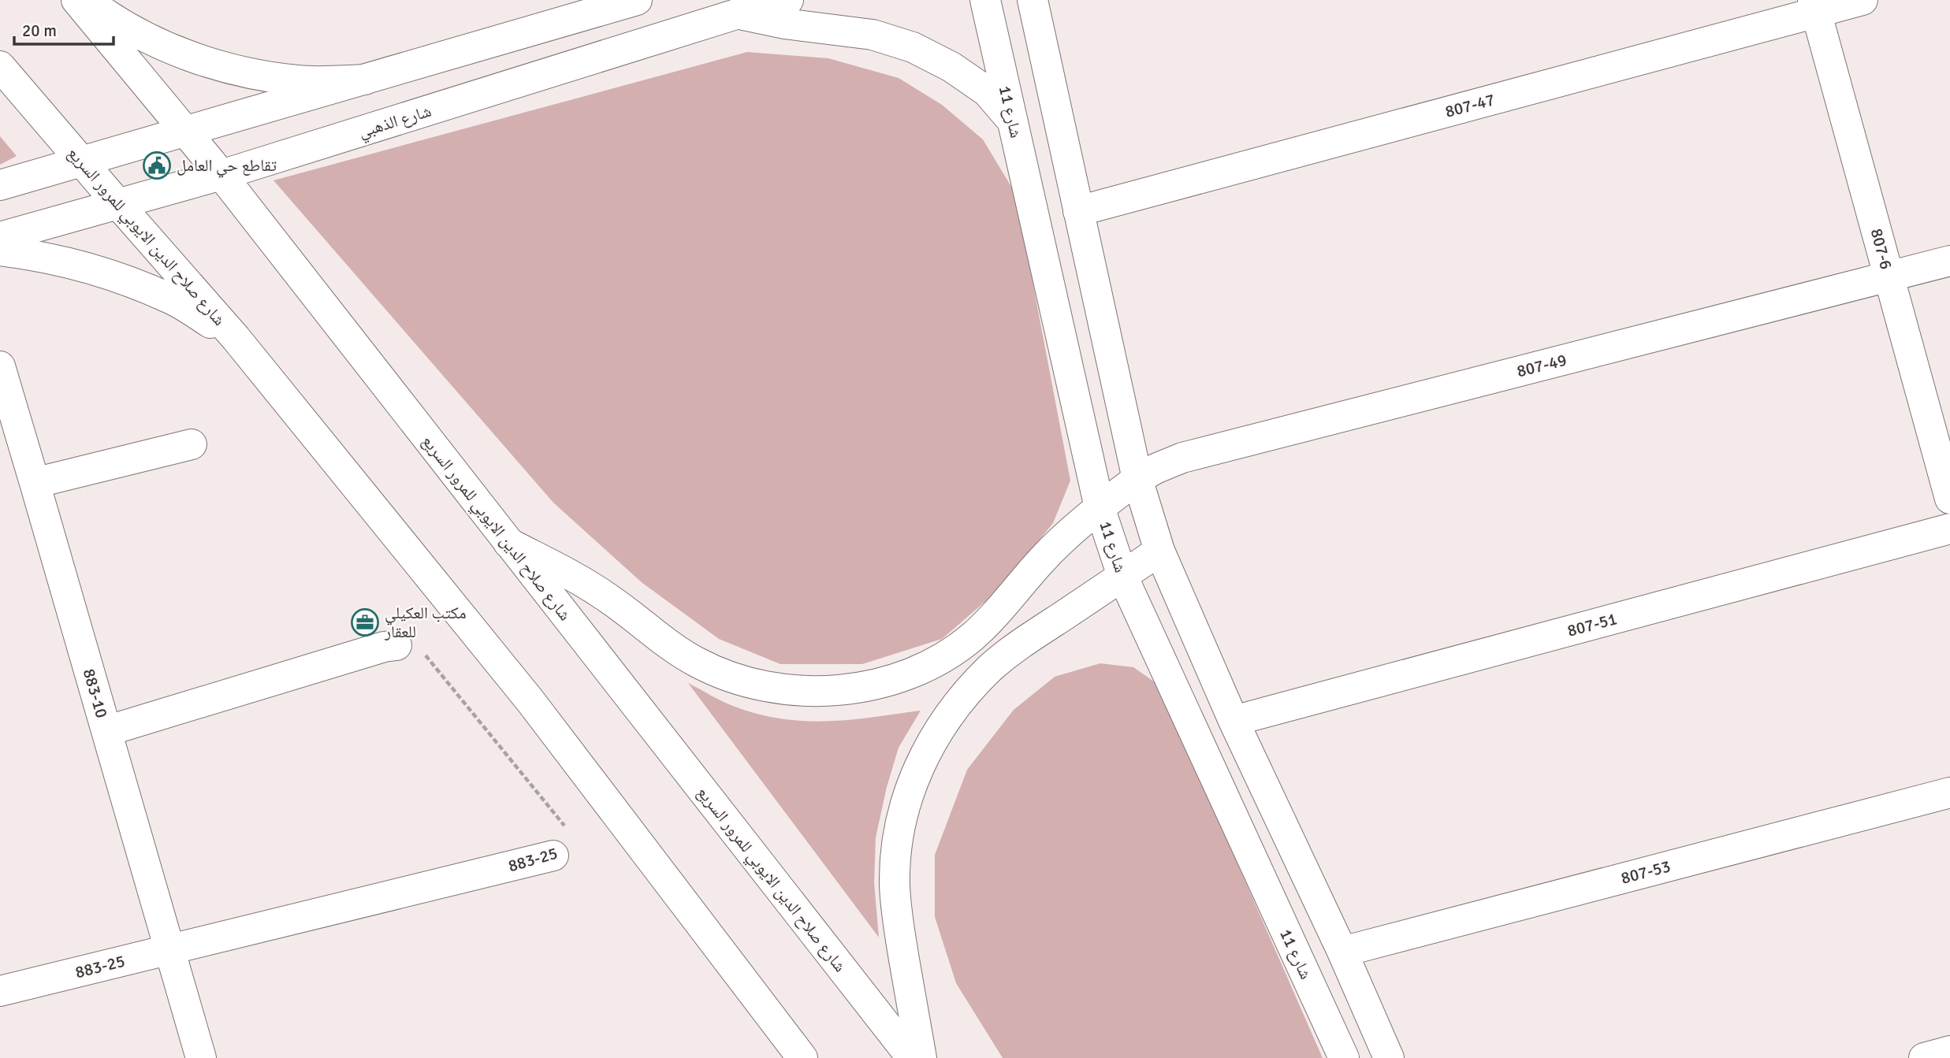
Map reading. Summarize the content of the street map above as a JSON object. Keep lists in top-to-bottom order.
{
  "streets": {
    "street": [
      "807-47",
      "شارع 11",
      "شارع الذهبي",
      "شارع صلاح الدين الايوبي للمرور السريع",
      "807-6",
      "807-49",
      "807-51",
      "883-10",
      "883-25",
      "807-53"
    ]
  },
  "crossings": [
    ["807-47", "807-6"],
    ["شارع 11", "807-49"],
    ["شارع الذهبي", "شارع صلاح الدين الايوبي للمرور السريع"],
    ["شارع صلاح الدين الايوبي للمرور السريع", "807-49"],
    ["807-6", "807-49"],
    ["883-10", "883-25"]
  ],
  "places": {
    "public building": ["تقاطع حي العامل"],
    "office": ["مكتب العكيلي للعقار"]
  },
  "scale_bar": "20 m"
}
